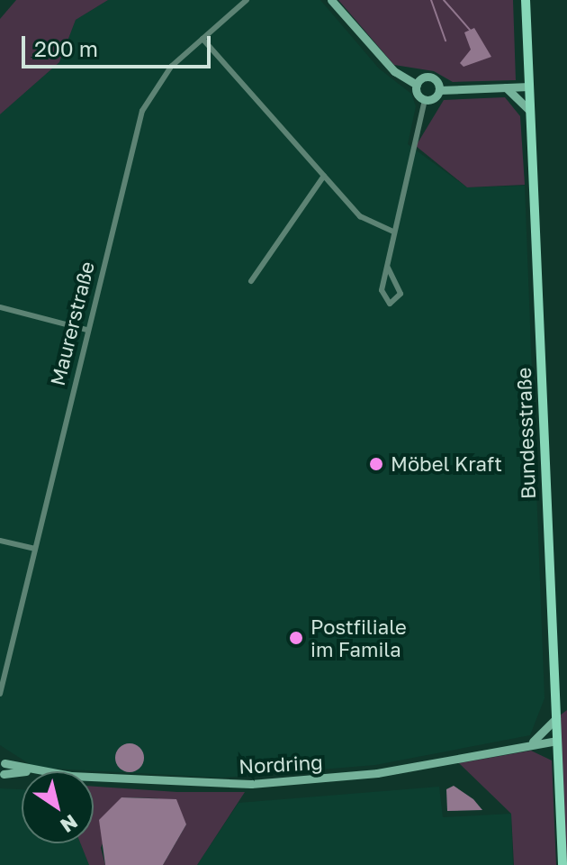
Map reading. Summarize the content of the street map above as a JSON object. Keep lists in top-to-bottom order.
{
  "streets": {
    "main road": ["Bundesstraße"],
    "street": ["Maurerstraße", "Nordring"]
  },
  "crossings": [
    ["Bundesstraße", "Nordring"]
  ],
  "places": ["Möbel Kraft", "Postfiliale im Famila"],
  "scale_bar": "200 m",
  "north": "bottom right"
}
